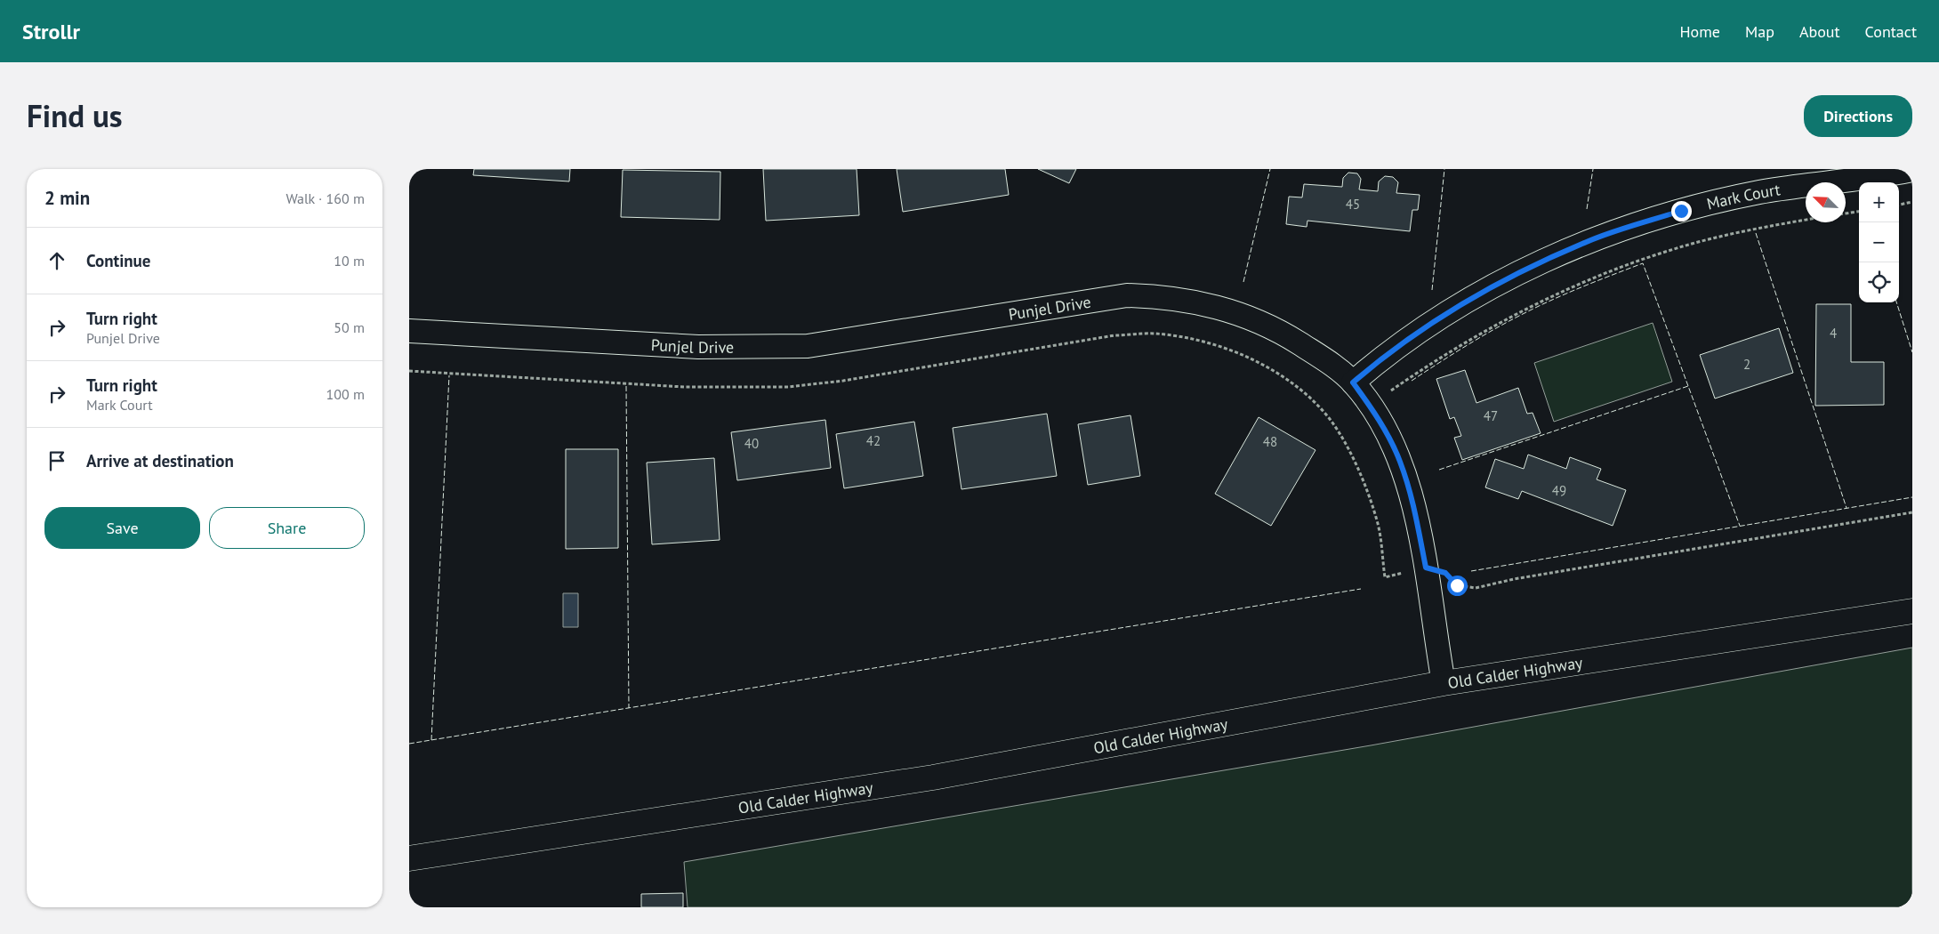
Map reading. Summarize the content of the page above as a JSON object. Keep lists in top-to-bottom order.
{
  "streets": {
    "street": ["Mark Court", "Punjel Drive", "Old Calder Highway"]
  },
  "crossings": [
    ["Mark Court", "Punjel Drive"],
    ["Punjel Drive", "Old Calder Highway"]
  ],
  "house_numbers": [
    "45",
    "4",
    "2",
    "47",
    "42",
    "48",
    "40",
    "49"
  ],
  "north": "top left",
  "page": {
    "header": "Strollr",
    "nav": [
      "Home",
      "Map",
      "About",
      "Contact"
    ],
    "title": "Find us",
    "buttons": [
      "Directions",
      ["Save", "Share"]
    ],
    "heading": ["2 min", "Walk · 160 m"],
    "map_buttons": ["+", "−"],
    "list": [
      ["Continue", "10 m"],
      ["Turn right", "Punjel Drive", "50 m"],
      ["Turn right", "Mark Court", "100 m"],
      "Arrive at destination"
    ]
  }
}
